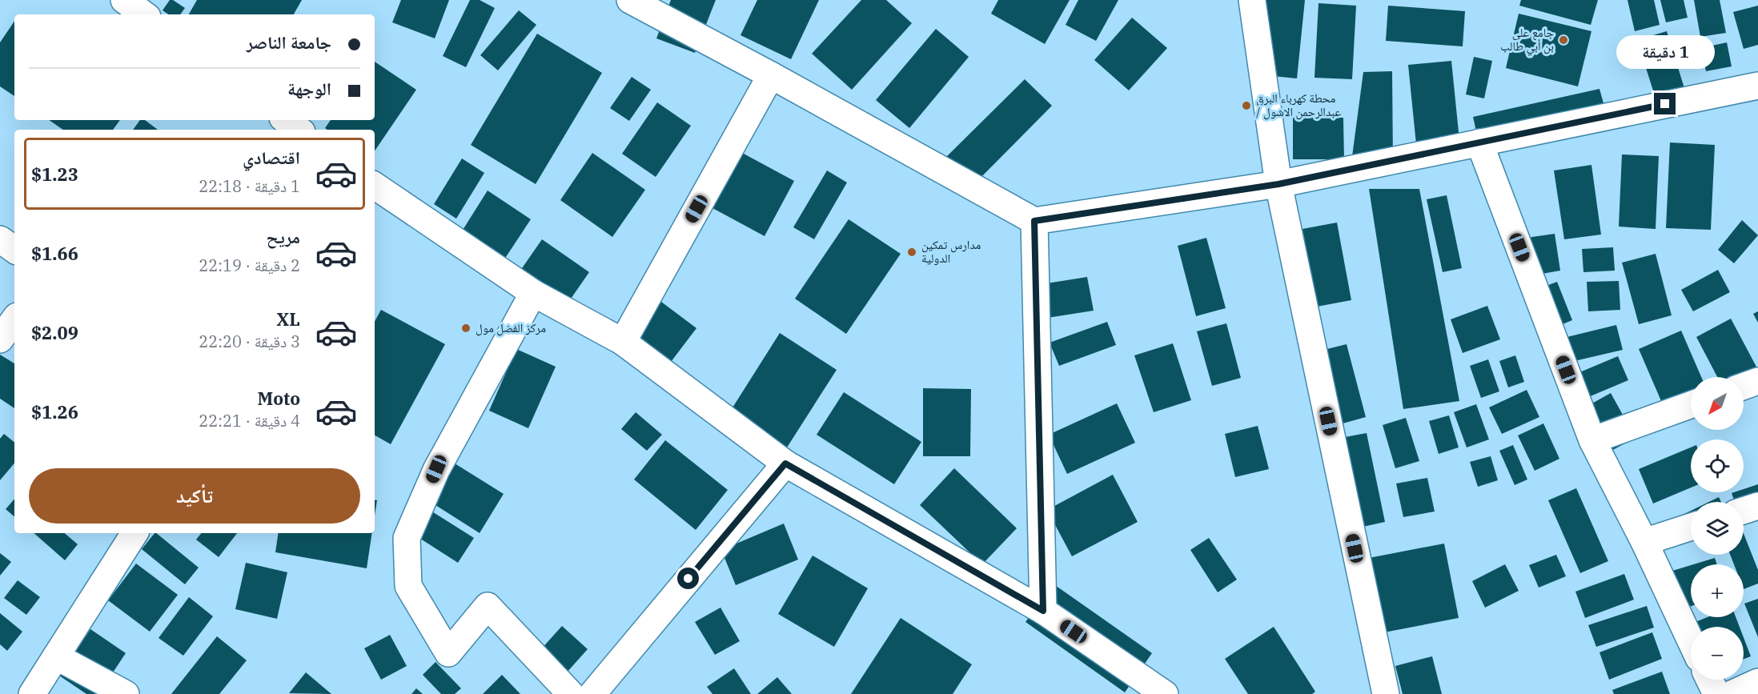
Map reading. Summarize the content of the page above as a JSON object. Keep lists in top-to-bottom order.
{
  "places": [
    "جامع علي بن أبي طالب",
    "محطة كهرباء البرق / عبدالرحمن الاشول",
    "مدارس تمكين الدولية",
    "مركز الفضل مول"
  ],
  "north": "bottom left",
  "page": {
    "banner": ["جامعة الناصر", "الوجهة"],
    "bubble": "1 دقيقة",
    "list": [
      {
        "name": "اقتصادي",
        "note": "1 دقيقة · 22:18",
        "value": "$1.23"
      },
      {
        "name": "مريح",
        "note": "2 دقيقة · 22:19",
        "value": "$1.66"
      },
      {
        "name": "XL",
        "note": "3 دقيقة · 22:20",
        "value": "$2.09"
      },
      {
        "name": "Moto",
        "note": "4 دقيقة · 22:21",
        "value": "$1.26"
      }
    ],
    "map_buttons": ["+", "−"],
    "buttons": "تأكيد"
  }
}
